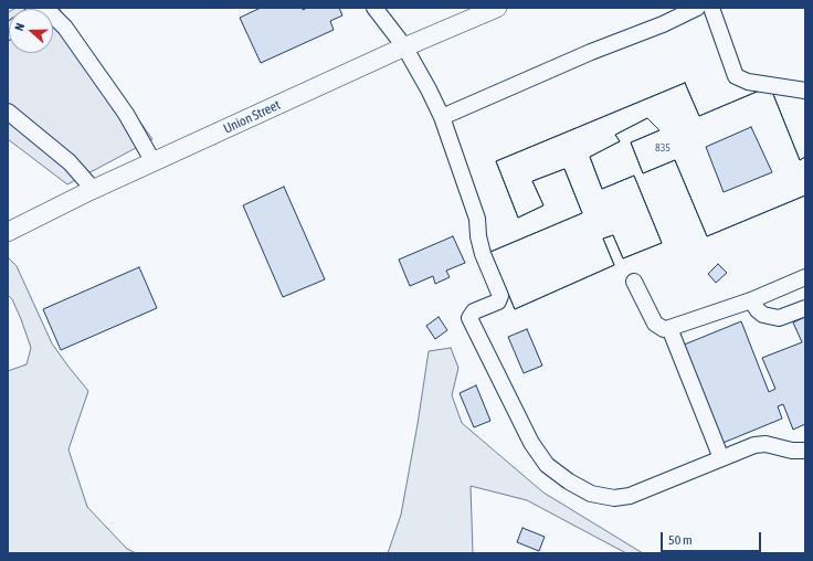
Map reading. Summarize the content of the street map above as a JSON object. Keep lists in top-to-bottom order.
{
  "streets": {
    "main road": ["Union Street"]
  },
  "house_numbers": ["835"],
  "scale_bar": "50 m",
  "north": "left"
}
